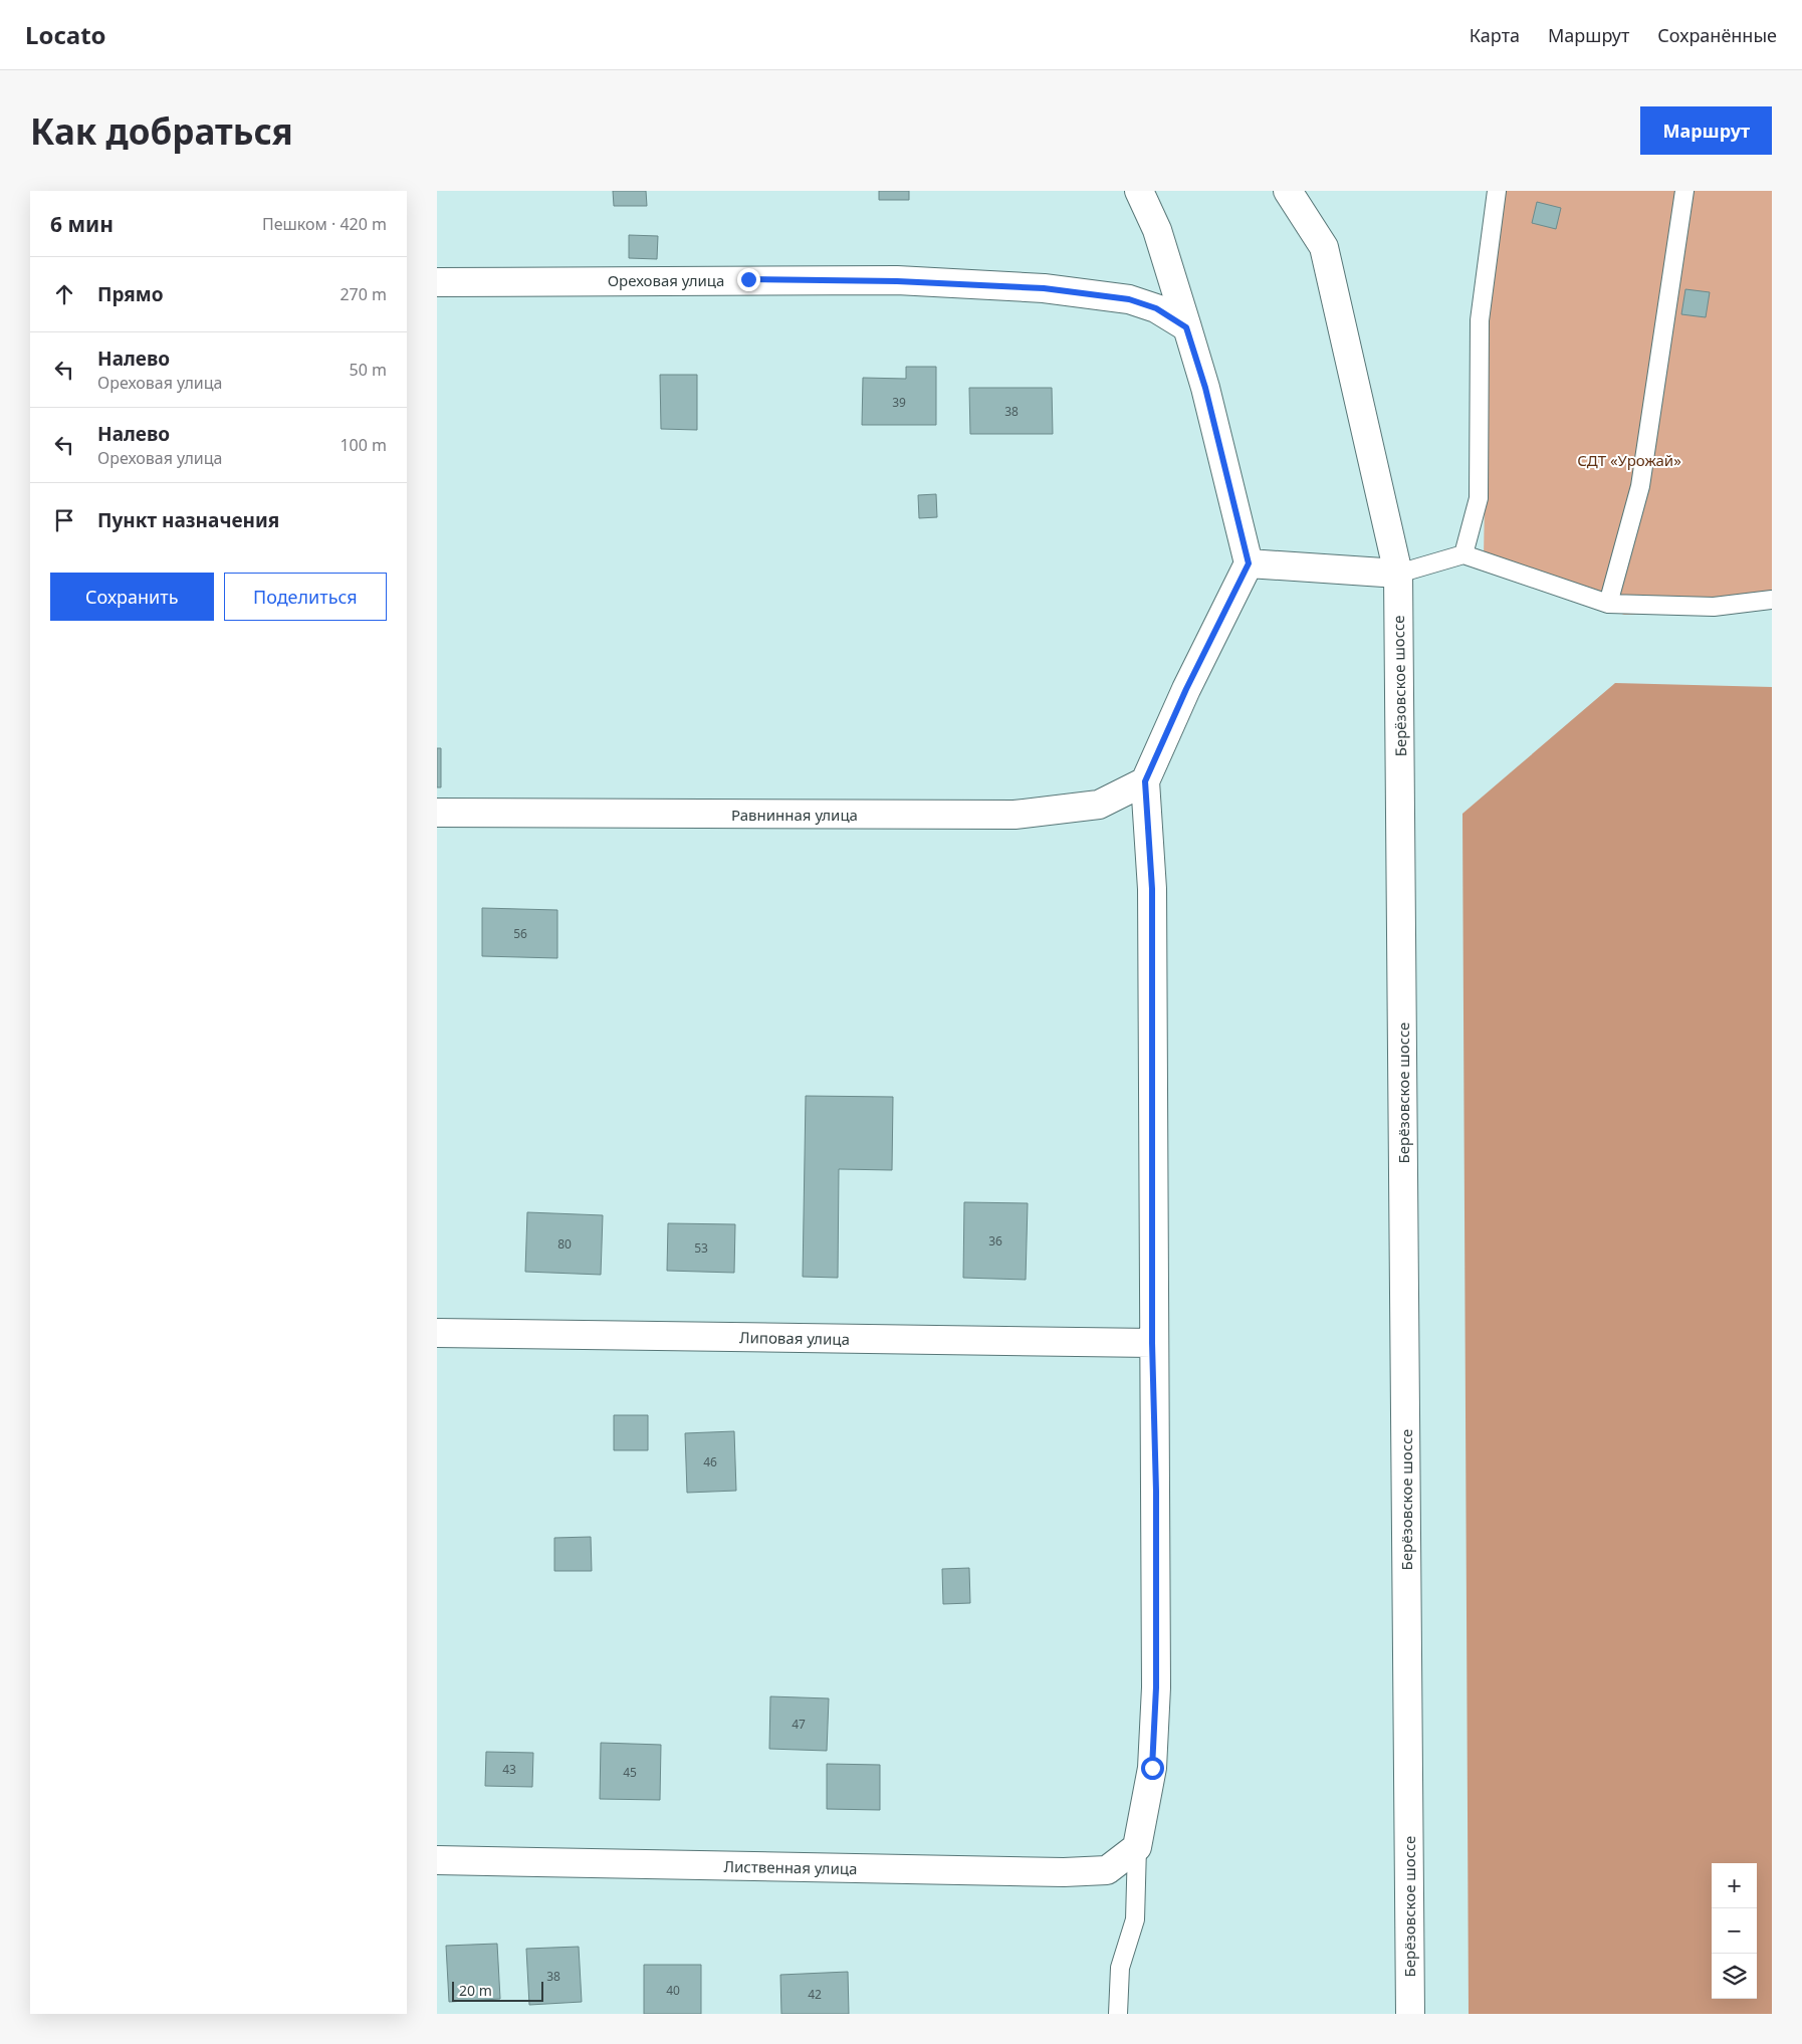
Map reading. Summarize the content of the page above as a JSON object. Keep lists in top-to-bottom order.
{
  "streets": {
    "street": [
      "Ореховая улица",
      "Берёзовское шоссе",
      "Равнинная улица",
      "Липовая улица",
      "Лиственная улица"
    ]
  },
  "parks": ["СДТ «Урожай»"],
  "house_numbers": [
    "39",
    "38",
    "56",
    "36",
    "80",
    "53",
    "46",
    "47",
    "43",
    "45",
    "38",
    "40",
    "42"
  ],
  "scale_bar": "20 m",
  "page": {
    "header": "Locato",
    "nav": ["Карта", "Маршрут", "Сохранённые"],
    "buttons": [
      "Маршрут",
      ["Сохранить", "Поделиться"]
    ],
    "title": "Как добраться",
    "heading": ["6 мин", "Пешком · 420 m"],
    "list": [
      ["Прямо", "270 m"],
      ["Налево", "Ореховая улица", "50 m"],
      ["Налево", "Ореховая улица", "100 m"],
      "Пункт назначения"
    ],
    "map_buttons": ["+", "−"],
    "scale": "20 m"
  }
}
